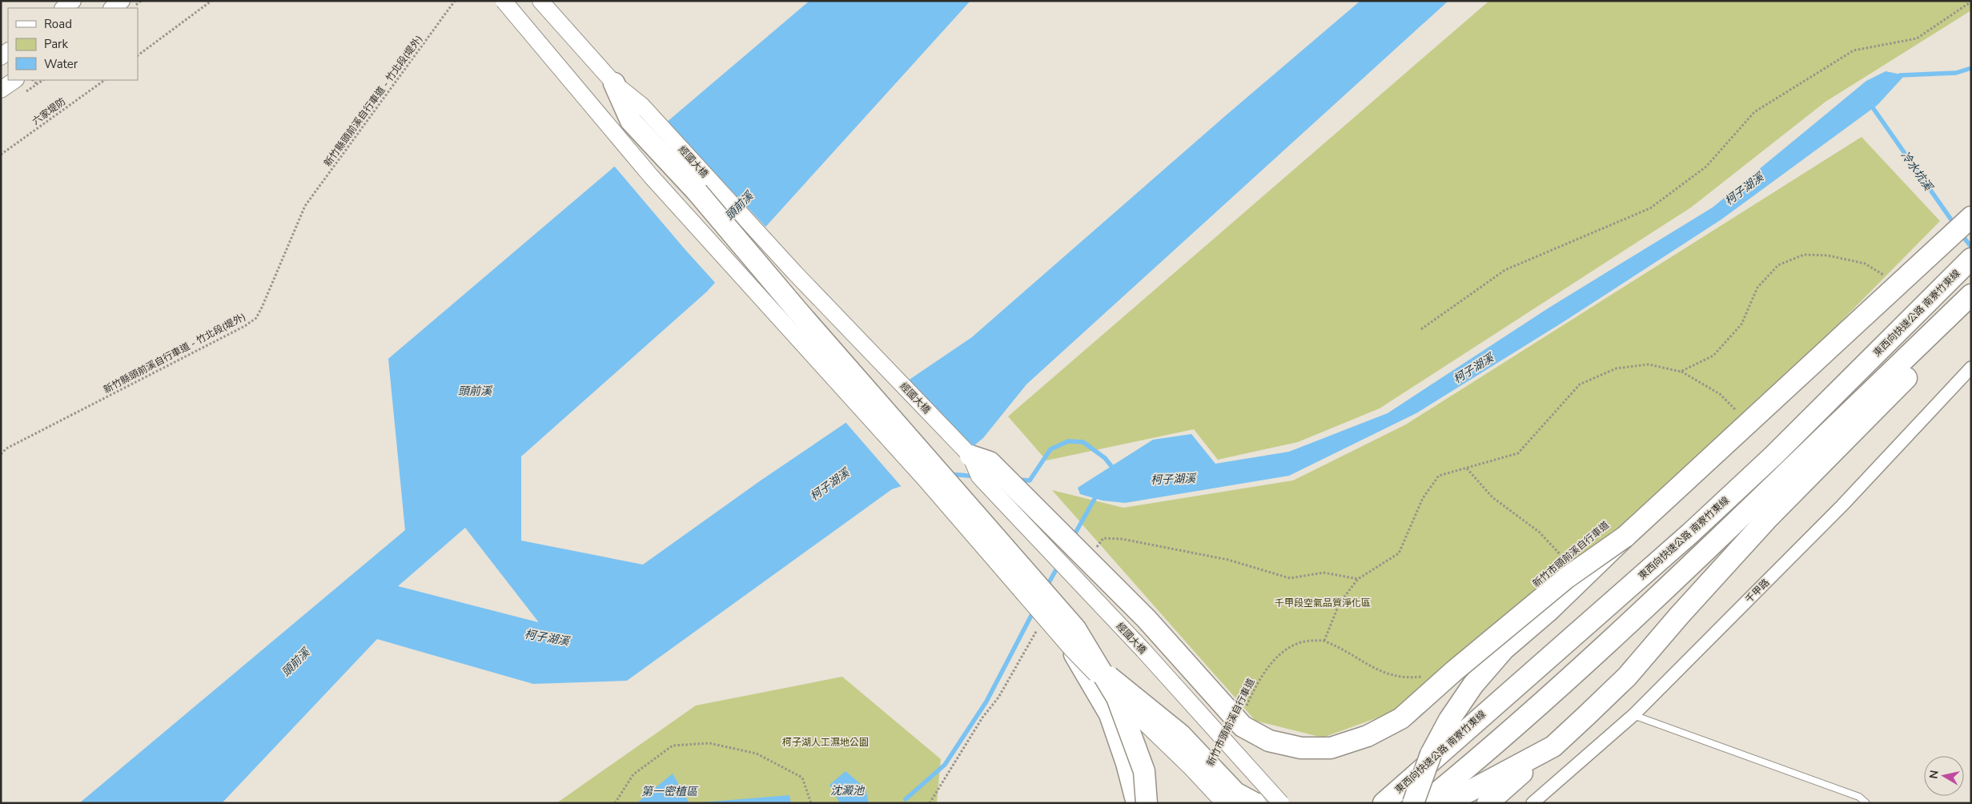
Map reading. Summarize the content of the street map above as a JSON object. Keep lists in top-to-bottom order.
{
  "streets": {
    "highway": ["東西向快速公路 南寮竹東線"],
    "main road": ["經國大橋"],
    "street": ["千甲路"],
    "path": ["新竹縣頭前溪自行車道 - 竹北段(堤外)", "六家堤防", "新竹市頭前溪自行車道"]
  },
  "water": [
    "冷水坑溪",
    "柯子湖溪",
    "頭前溪",
    "沈澱池",
    "第一密植區"
  ],
  "parks": ["千甲段空氣品質淨化區", "柯子湖人工濕地公園"],
  "legend": ["Road", "Park", "Water"],
  "north": "left"
}
